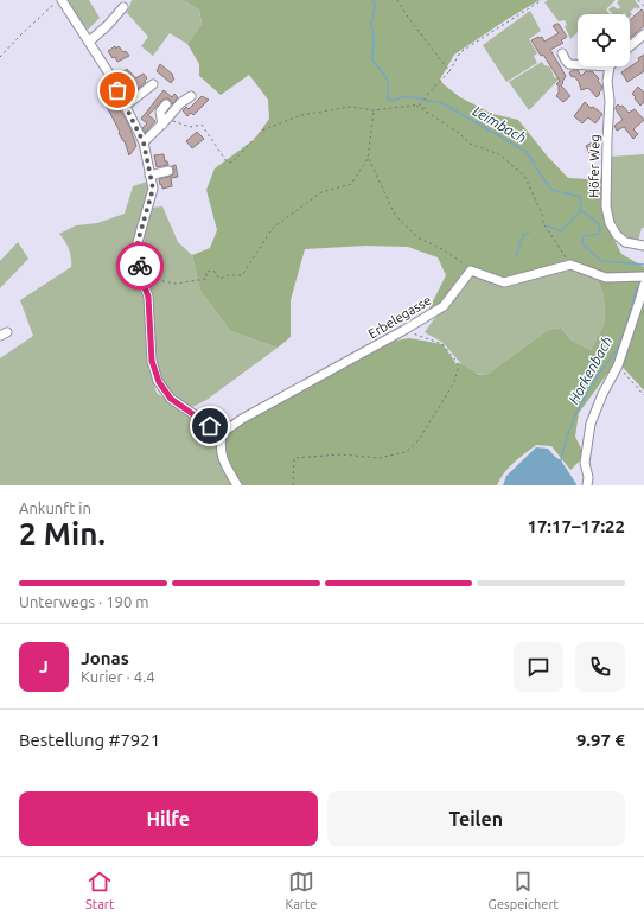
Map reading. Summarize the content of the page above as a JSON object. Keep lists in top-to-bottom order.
{
  "streets": {
    "street": ["Höfer Weg", "Erbelegasse"]
  },
  "water": ["Leimbach", "Horkenbach"],
  "page": {
    "heading": ["2 Min.", "Ankunft in", "17:17–17:22"],
    "panel": [
      "Jonas",
      "Kurier · 4.4",
      "Bestellung #7921",
      "9.97 €"
    ],
    "bar": "Unterwegs · 190 m",
    "round": "J",
    "buttons": ["Hilfe", "Teilen"],
    "tabs": ["Start", "Karte", "Gespeichert"]
  }
}
